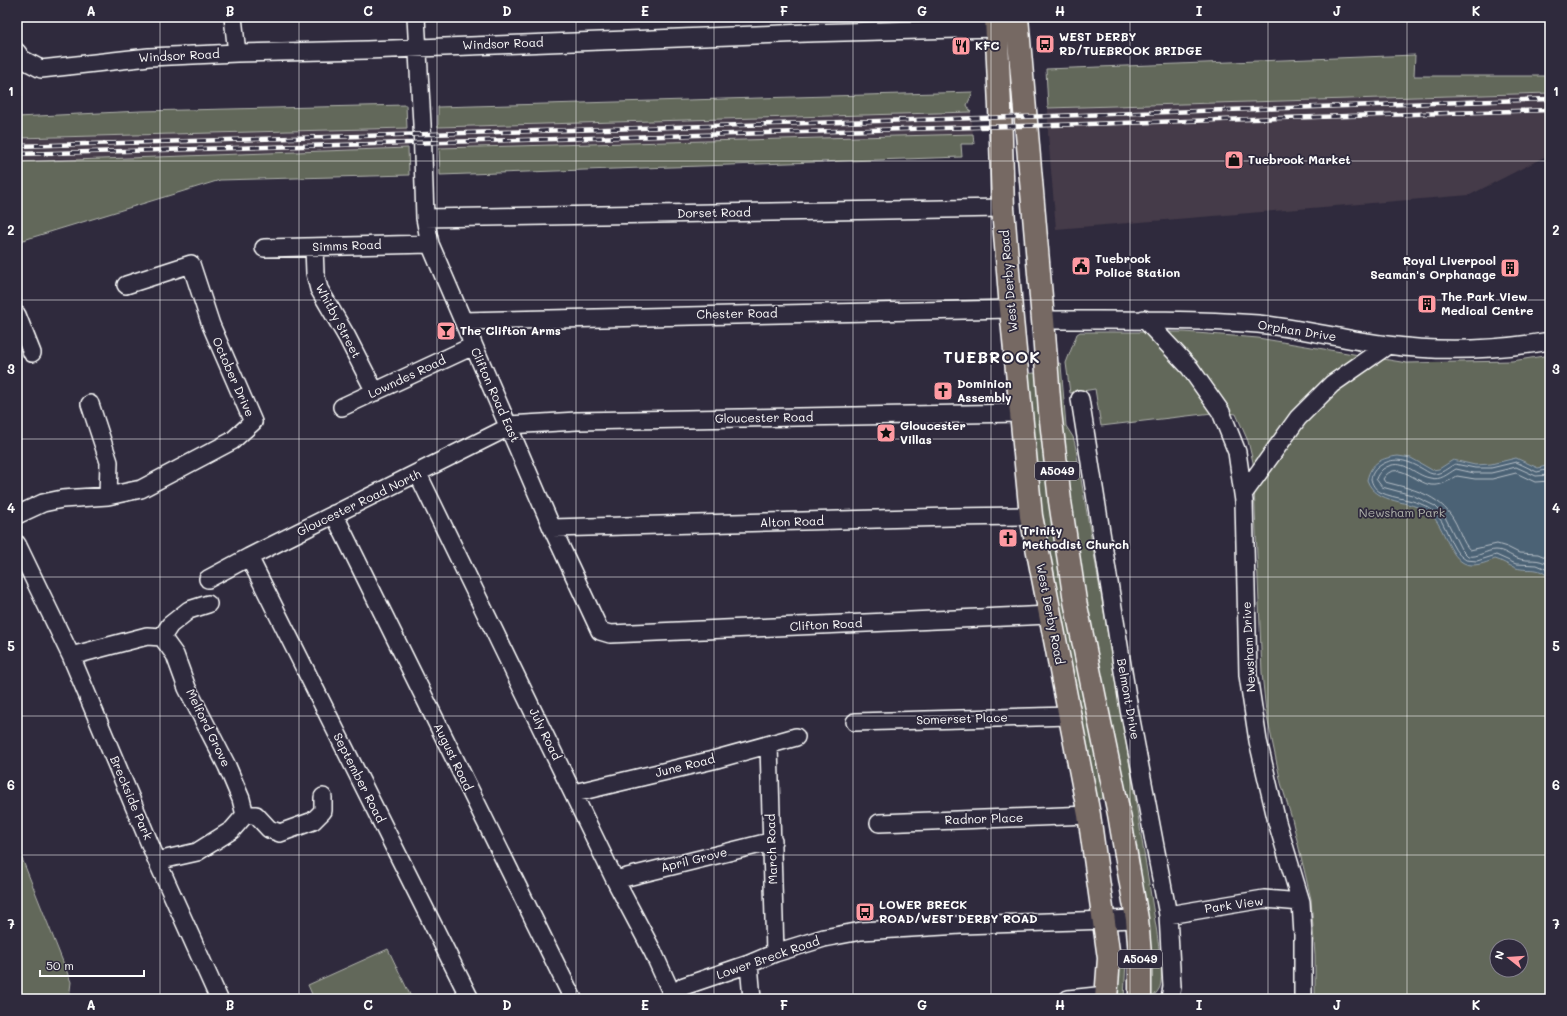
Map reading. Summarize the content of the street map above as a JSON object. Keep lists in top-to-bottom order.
{
  "streets": {
    "highway": ["West Derby Road", "A5049"],
    "street": [
      "Windsor Road",
      "Dorset Road",
      "Simms Road",
      "Chester Road",
      "Whitby Street",
      "Orphan Drive",
      "October Drive",
      "Lowndes Road",
      "Clifton Road East",
      "Gloucester Road",
      "Gloucester Road North",
      "Alton Road",
      "Clifton Road",
      "Newsham Drive",
      "Belmont Drive",
      "Somerset Place",
      "Melford Grove",
      "July Road",
      "August Road",
      "June Road",
      "September Road",
      "Breckside Park",
      "Radnor Place",
      "March Road",
      "April Grove",
      "Park View",
      "Lower Breck Road"
    ]
  },
  "crossings": [
    ["Windsor Road", "West Derby Road"],
    ["Windsor Road", "Clifton Road East"],
    ["Dorset Road", "West Derby Road"],
    ["Dorset Road", "Clifton Road East"],
    ["Simms Road", "Whitby Street"],
    ["Simms Road", "Clifton Road East"],
    ["West Derby Road", "Chester Road"],
    ["West Derby Road", "Gloucester Road"],
    ["West Derby Road", "A5049"],
    ["West Derby Road", "Alton Road"],
    ["West Derby Road", "Clifton Road"],
    ["West Derby Road", "Somerset Place"],
    ["West Derby Road", "Radnor Place"],
    ["West Derby Road", "Lower Breck Road"],
    ["Chester Road", "Clifton Road East"],
    ["Whitby Street", "Lowndes Road"],
    ["Orphan Drive", "A5049"],
    ["Orphan Drive", "Newsham Drive"],
    ["Lowndes Road", "Clifton Road East"],
    ["Clifton Road East", "Gloucester Road"],
    ["Clifton Road East", "Gloucester Road North"],
    ["Clifton Road East", "Alton Road"],
    ["Clifton Road East", "Clifton Road"],
    ["Gloucester Road", "Gloucester Road North"],
    ["A5049", "Lower Breck Road"],
    ["Gloucester Road North", "July Road"],
    ["Gloucester Road North", "August Road"],
    ["Gloucester Road North", "September Road"],
    ["Newsham Drive", "Park View"],
    ["Belmont Drive", "Park View"],
    ["July Road", "June Road"],
    ["July Road", "April Grove"],
    ["July Road", "Lower Breck Road"],
    ["June Road", "March Road"],
    ["March Road", "April Grove"],
    ["March Road", "Lower Breck Road"]
  ],
  "districts": ["TUEBROOK"],
  "parks": ["Newsham Park"],
  "places": {
    "bus stop": ["WEST DERBY RD/TUEBROOK BRIDGE", "LOWER BRECK ROAD/WEST DERBY ROAD"],
    "restaurant": ["KFC"],
    "shop": ["Tuebrook Market"],
    "public building": ["Tuebrook Police Station"],
    "building": ["Royal Liverpool Seaman's Orphanage", "The Park View Medical Centre"],
    "bar": ["The Clifton Arms"],
    "church": ["Dominion Assembly", "Trinity Methodist Church"],
    "place": ["Gloucester Villas"]
  },
  "scale_bar": "50 m",
  "north": "left",
  "grid": {
    "columns": [
      "A",
      "B",
      "C",
      "D",
      "E",
      "F",
      "G",
      "H",
      "I",
      "J",
      "K"
    ],
    "rows": [
      "1",
      "2",
      "3",
      "4",
      "5",
      "6",
      "7"
    ]
  }
}
